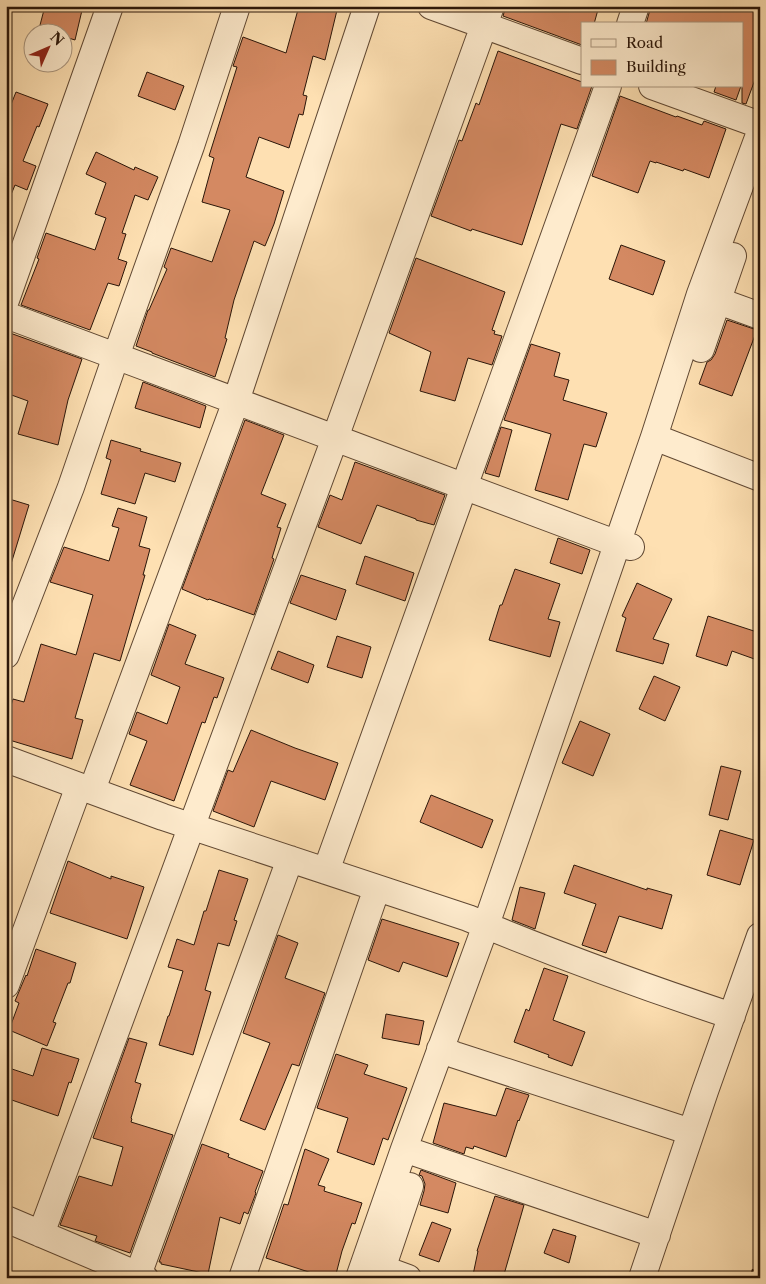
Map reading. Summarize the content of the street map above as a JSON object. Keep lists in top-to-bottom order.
{
  "legend": ["Road", "Building"],
  "north": "top right"
}
